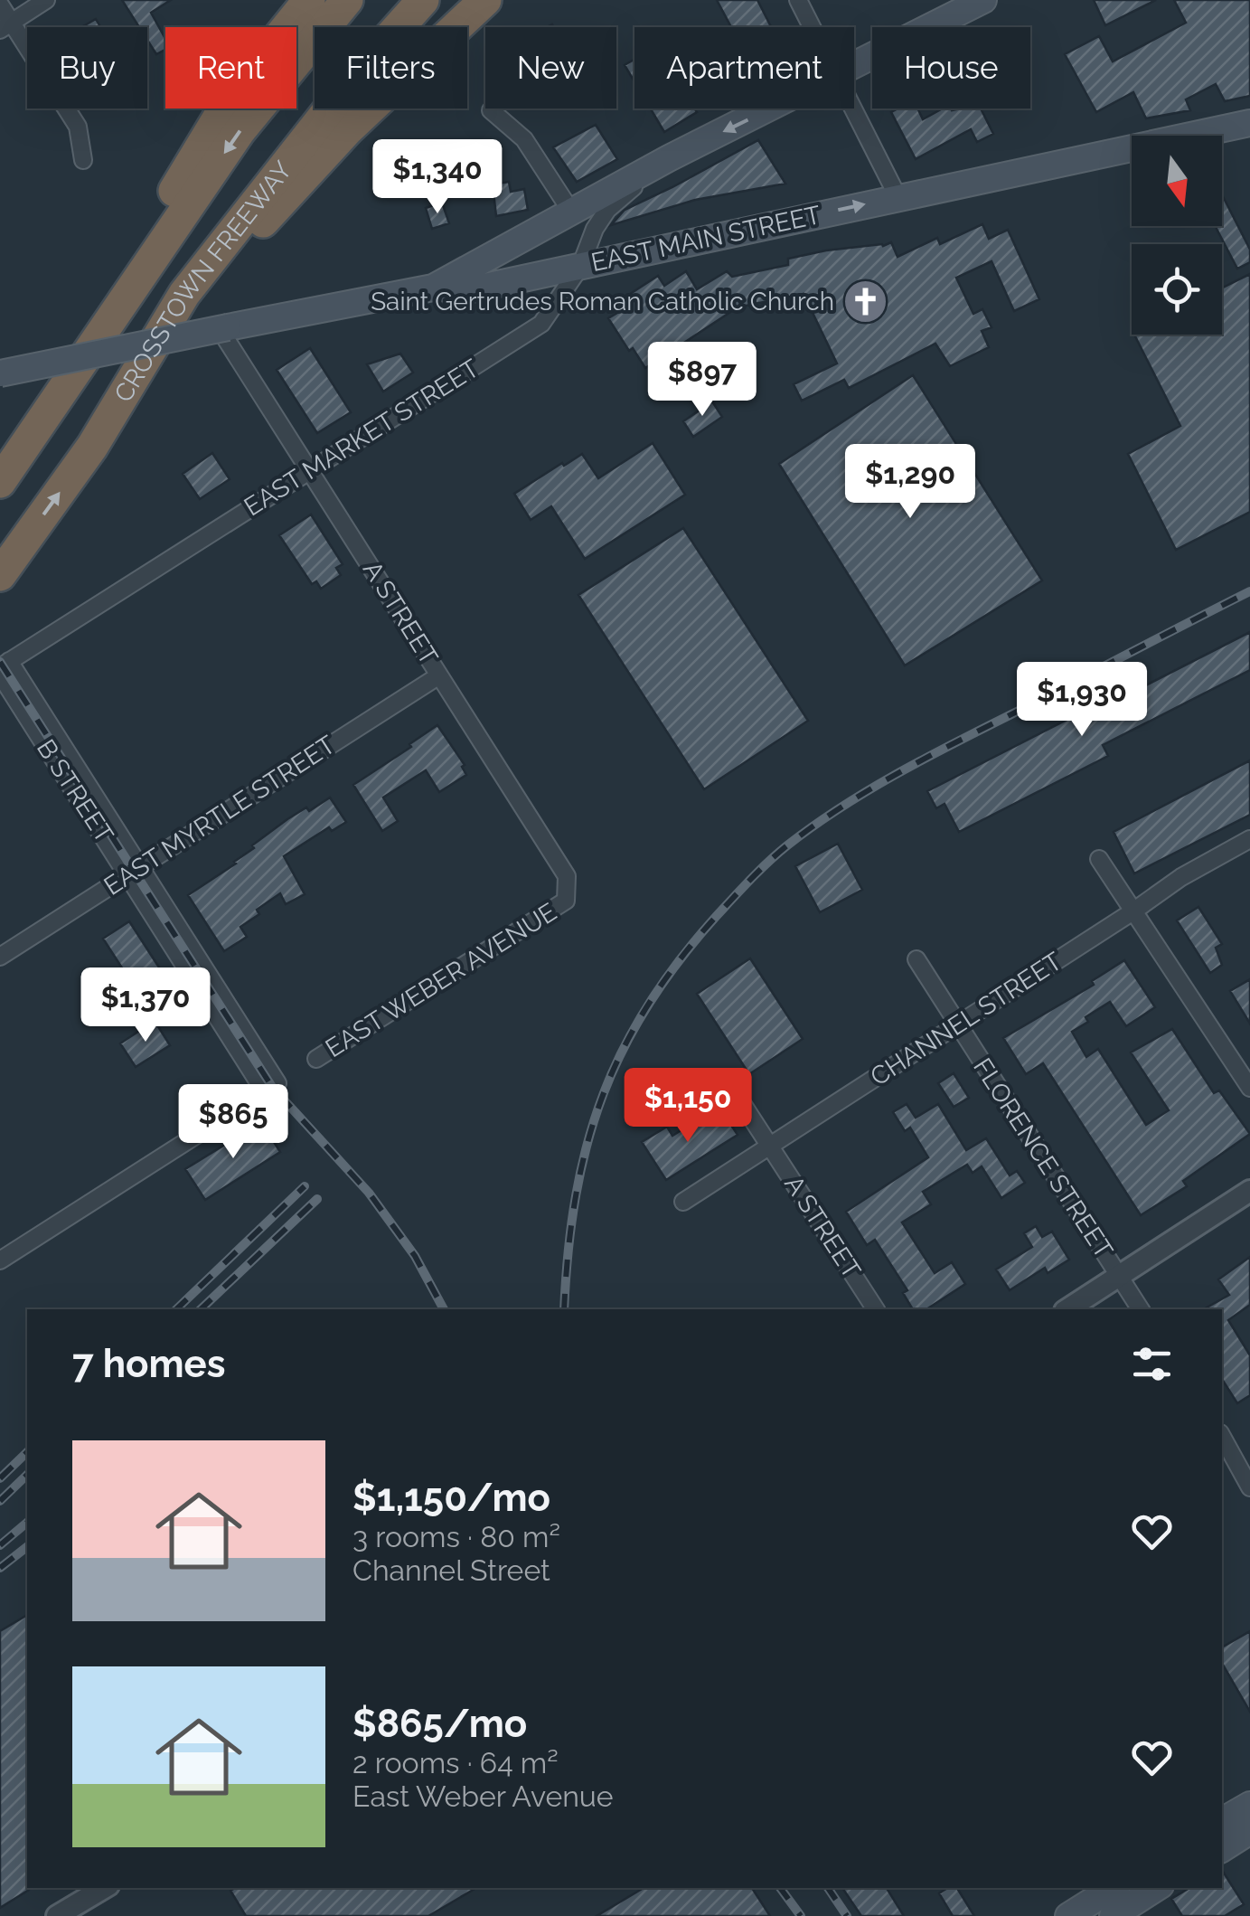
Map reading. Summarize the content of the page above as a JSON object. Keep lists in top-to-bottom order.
{
  "streets": {
    "highway": ["CROSSTOWN FREEWAY"],
    "main road": ["EAST MAIN STREET", "EAST MARKET STREET"],
    "street": [
      "A STREET",
      "B STREET",
      "EAST MYRTLE STREET",
      "EAST WEBER AVENUE",
      "CHANNEL STREET",
      "FLORENCE STREET"
    ]
  },
  "crossings": [
    ["EAST MAIN STREET", "EAST MARKET STREET"],
    ["EAST MAIN STREET", "A STREET"],
    ["EAST MARKET STREET", "A STREET"],
    ["EAST MARKET STREET", "B STREET"],
    ["A STREET", "EAST MYRTLE STREET"],
    ["A STREET", "EAST WEBER AVENUE"],
    ["A STREET", "CHANNEL STREET"],
    ["B STREET", "EAST MYRTLE STREET"],
    ["CHANNEL STREET", "FLORENCE STREET"]
  ],
  "places": {
    "church": ["Saint Gertrudes Roman Catholic Church"]
  },
  "north": "bottom",
  "page": {
    "chip": [
      "Buy",
      "Rent",
      "Filters",
      "New",
      "Apartment",
      "House"
    ],
    "price": [
      "$1,340",
      "$897",
      "$1,290",
      "$1,930",
      "$1,370",
      "$1,150",
      "$865"
    ],
    "heading": "7 homes",
    "list": [
      {
        "name": "$1,150/mo",
        "note": "3 rooms · 80 m² · Channel Street"
      },
      {
        "name": "$865/mo",
        "note": "2 rooms · 64 m² · East Weber Avenue"
      }
    ]
  }
}
